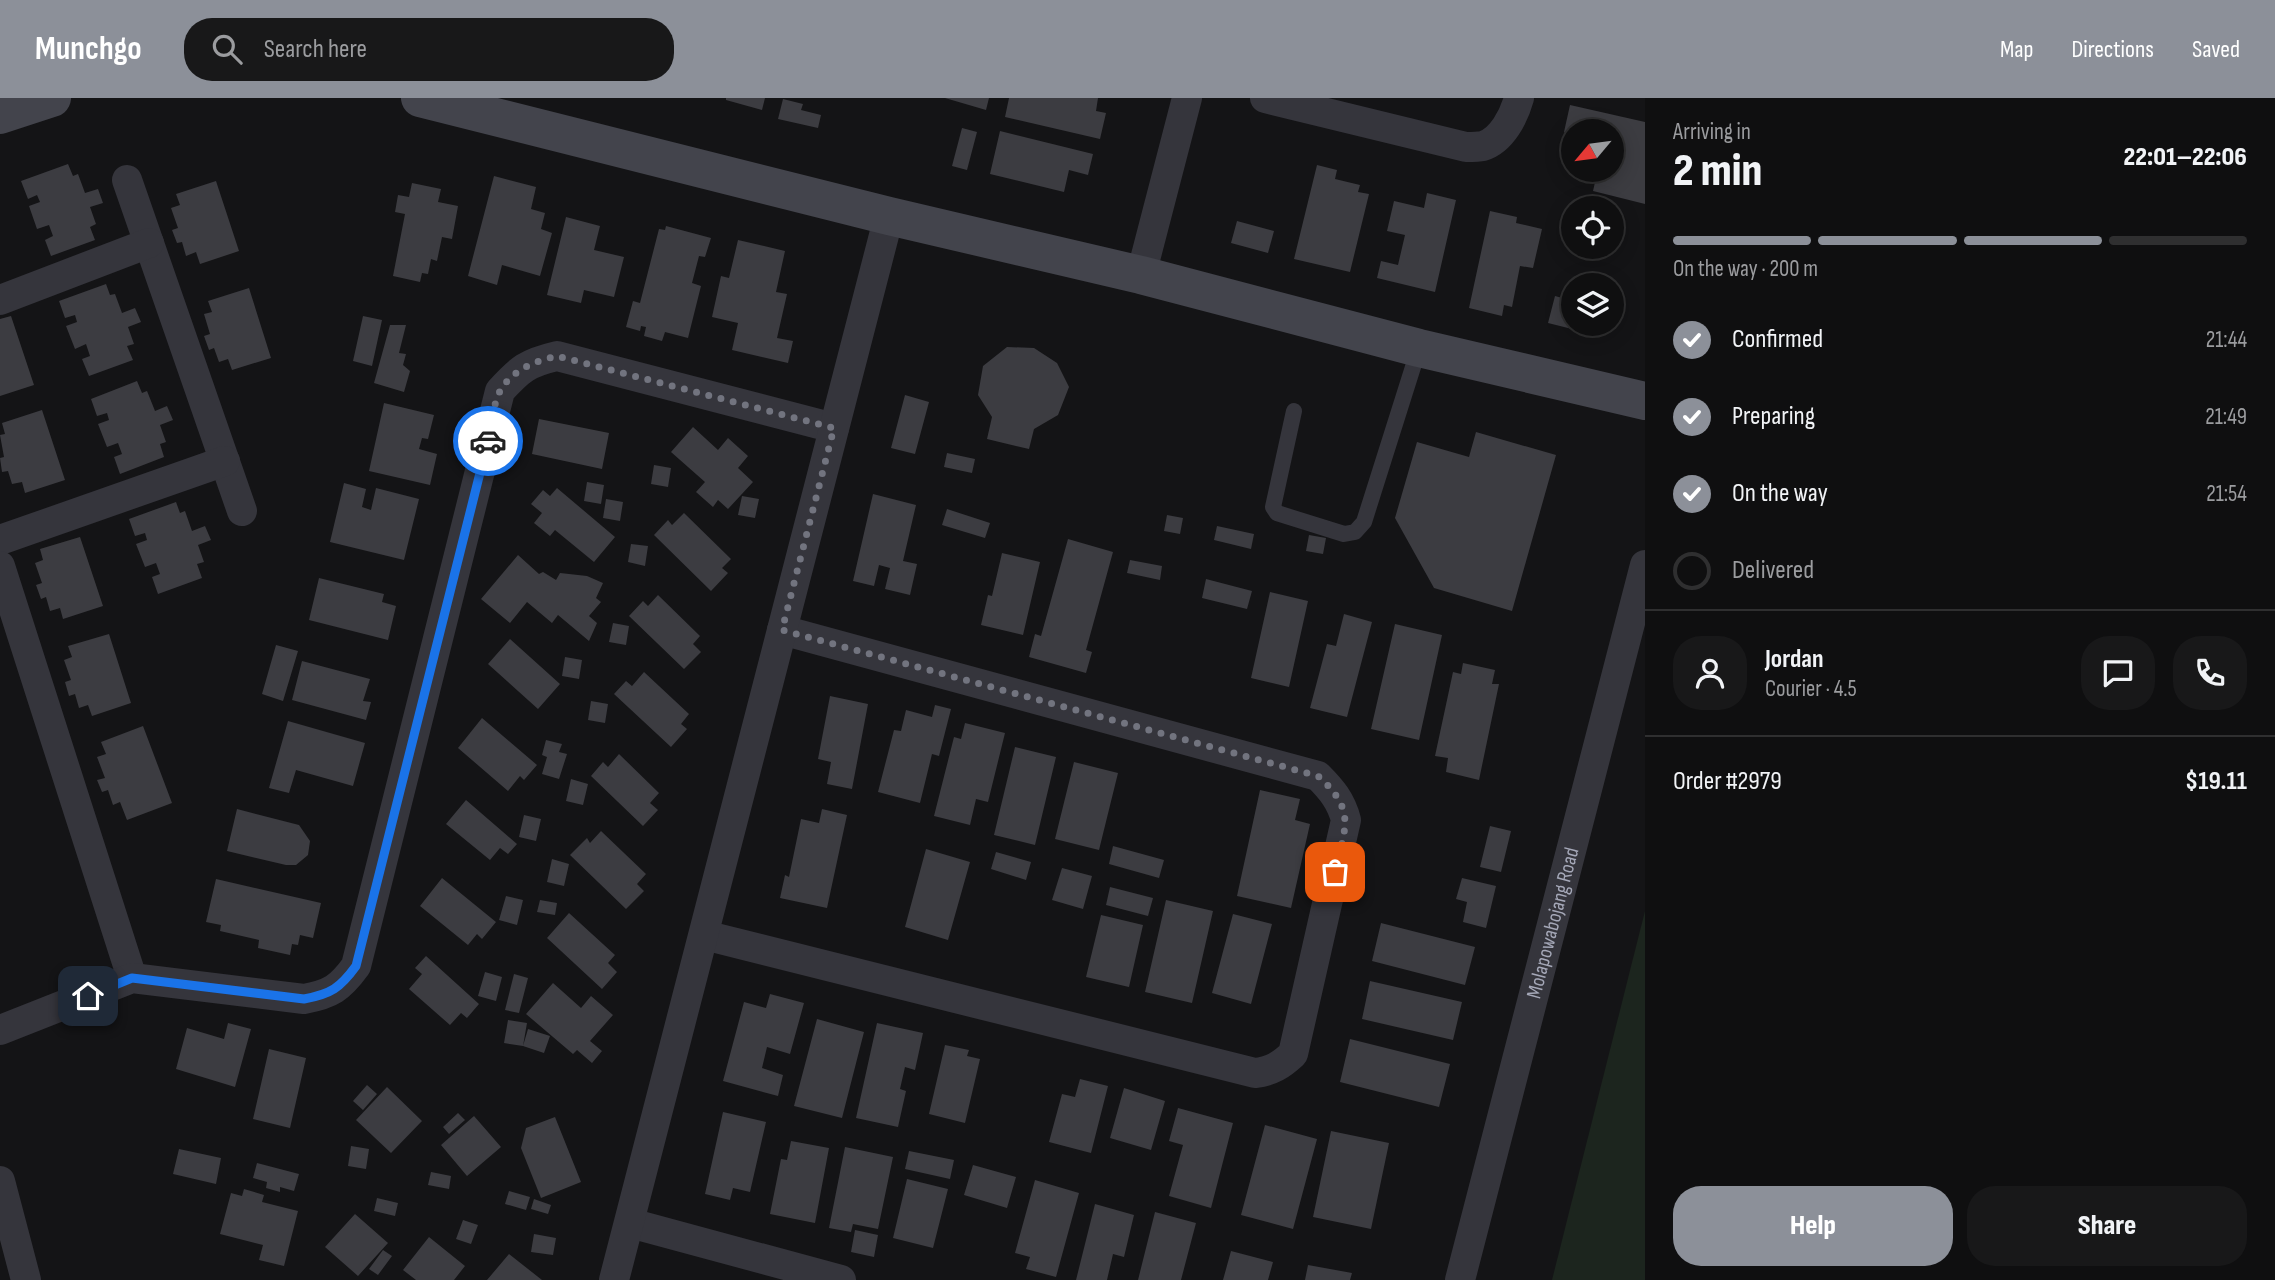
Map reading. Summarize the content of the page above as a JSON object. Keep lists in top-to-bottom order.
{
  "streets": {
    "street": ["Molapowabojang Road"]
  },
  "north": "bottom left",
  "page": {
    "header": "Munchgo",
    "search": "Search here",
    "nav": ["Map", "Directions", "Saved"],
    "heading": ["2 min", "Arriving in", "22:01–22:06"],
    "panel": [
      "Jordan",
      "Courier · 4.5",
      "Order #2979",
      "$19.11"
    ],
    "bar": "On the way · 200 m",
    "list": [
      ["Confirmed", "21:44"],
      ["Preparing", "21:49"],
      ["On the way", "21:54"],
      "Delivered"
    ],
    "buttons": ["Help", "Share"]
  }
}
